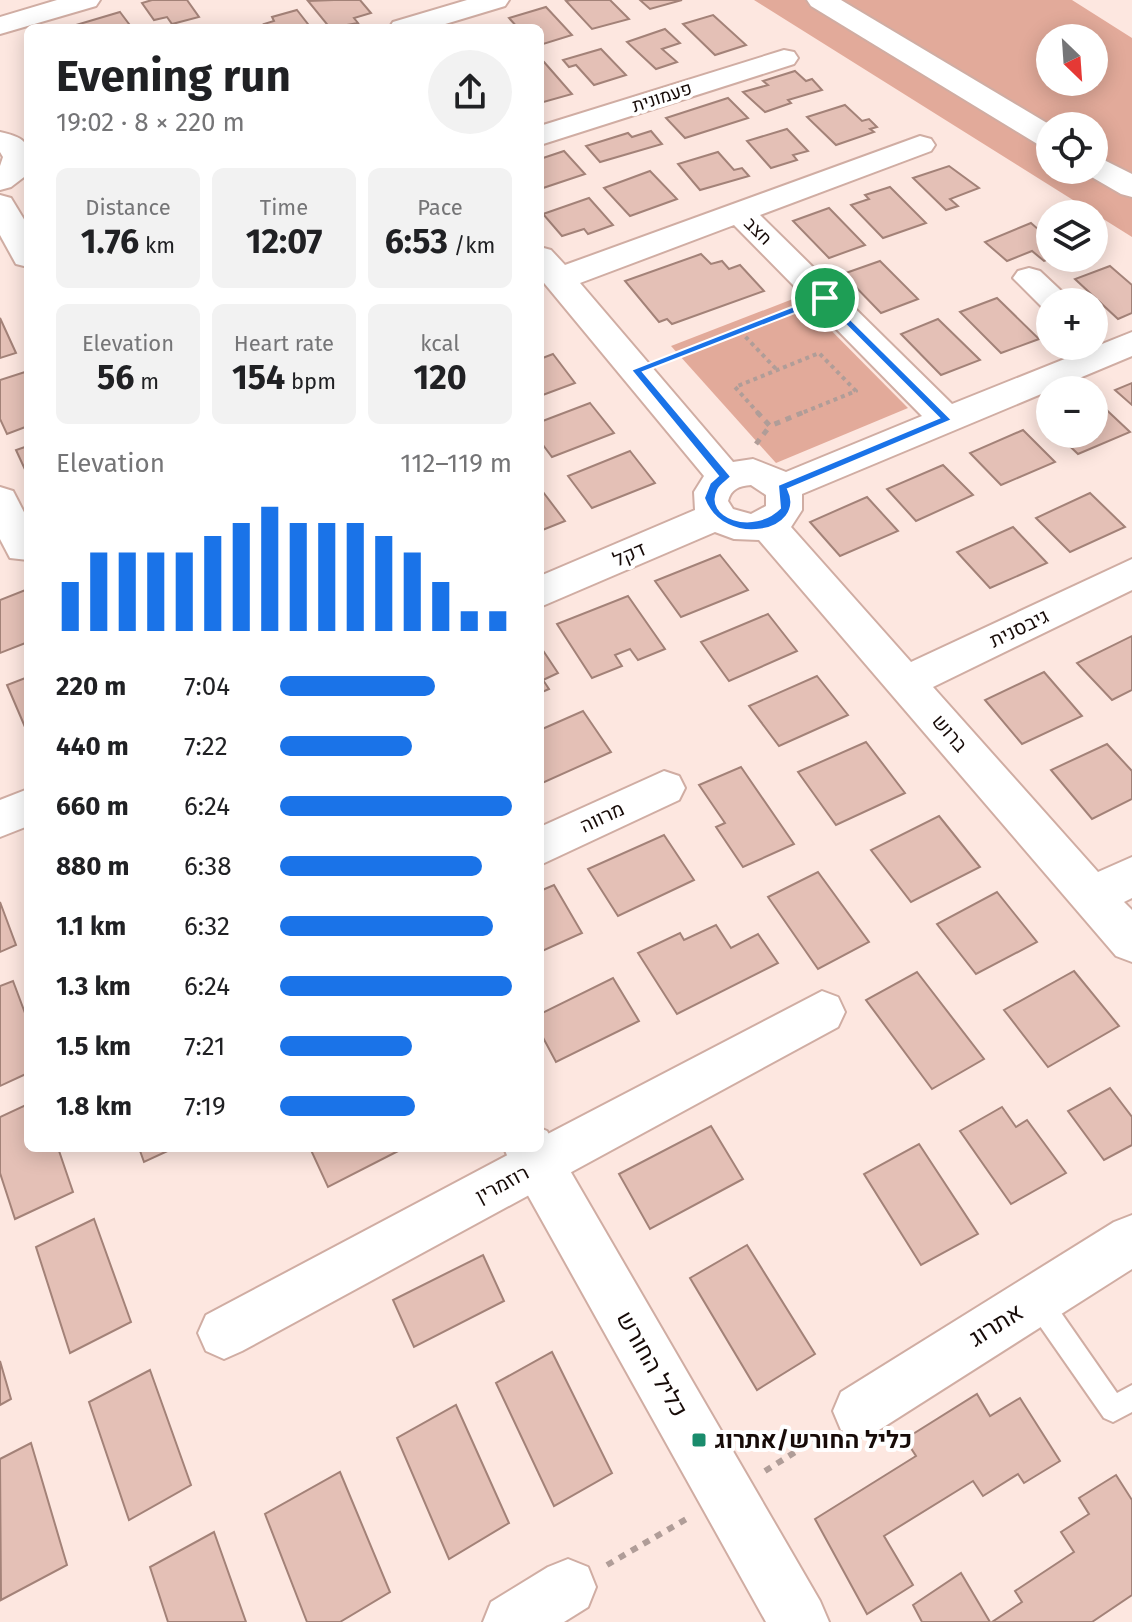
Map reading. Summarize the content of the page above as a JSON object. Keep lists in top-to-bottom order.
{
  "streets": {
    "main road": ["כליל החורש"],
    "street": [
      "פעמונית",
      "חצב",
      "דקל",
      "גיבסנית",
      "ברוש",
      "מרווה",
      "רוזמרין",
      "אתרוג"
    ]
  },
  "crossings": [
    ["דקל", "ברוש"],
    ["גיבסנית", "ברוש"],
    ["רוזמרין", "כליל החורש"]
  ],
  "places": {
    "transit": ["כליל החורש/אתרוג"]
  },
  "north": "bottom right",
  "page": {
    "map_buttons": ["+", "−"],
    "heading": ["Evening run", "19:02 · 8 × 220 m"],
    "stats": [
      ["Distance", "1.76 km"],
      ["Time", "12:07"],
      ["Pace", "6:53 /km"],
      ["Elevation", "56 m"],
      ["Heart rate", "154 bpm"],
      ["kcal", "120"]
    ],
    "chart": ["Elevation", "112–119 m"],
    "list": [
      {
        "name": "220 m",
        "note": "7:04"
      },
      {
        "name": "440 m",
        "note": "7:22"
      },
      {
        "name": "660 m",
        "note": "6:24"
      },
      {
        "name": "880 m",
        "note": "6:38"
      },
      {
        "name": "1.1 km",
        "note": "6:32"
      },
      {
        "name": "1.3 km",
        "note": "6:24"
      },
      {
        "name": "1.5 km",
        "note": "7:21"
      },
      {
        "name": "1.8 km",
        "note": "7:19"
      }
    ]
  }
}
